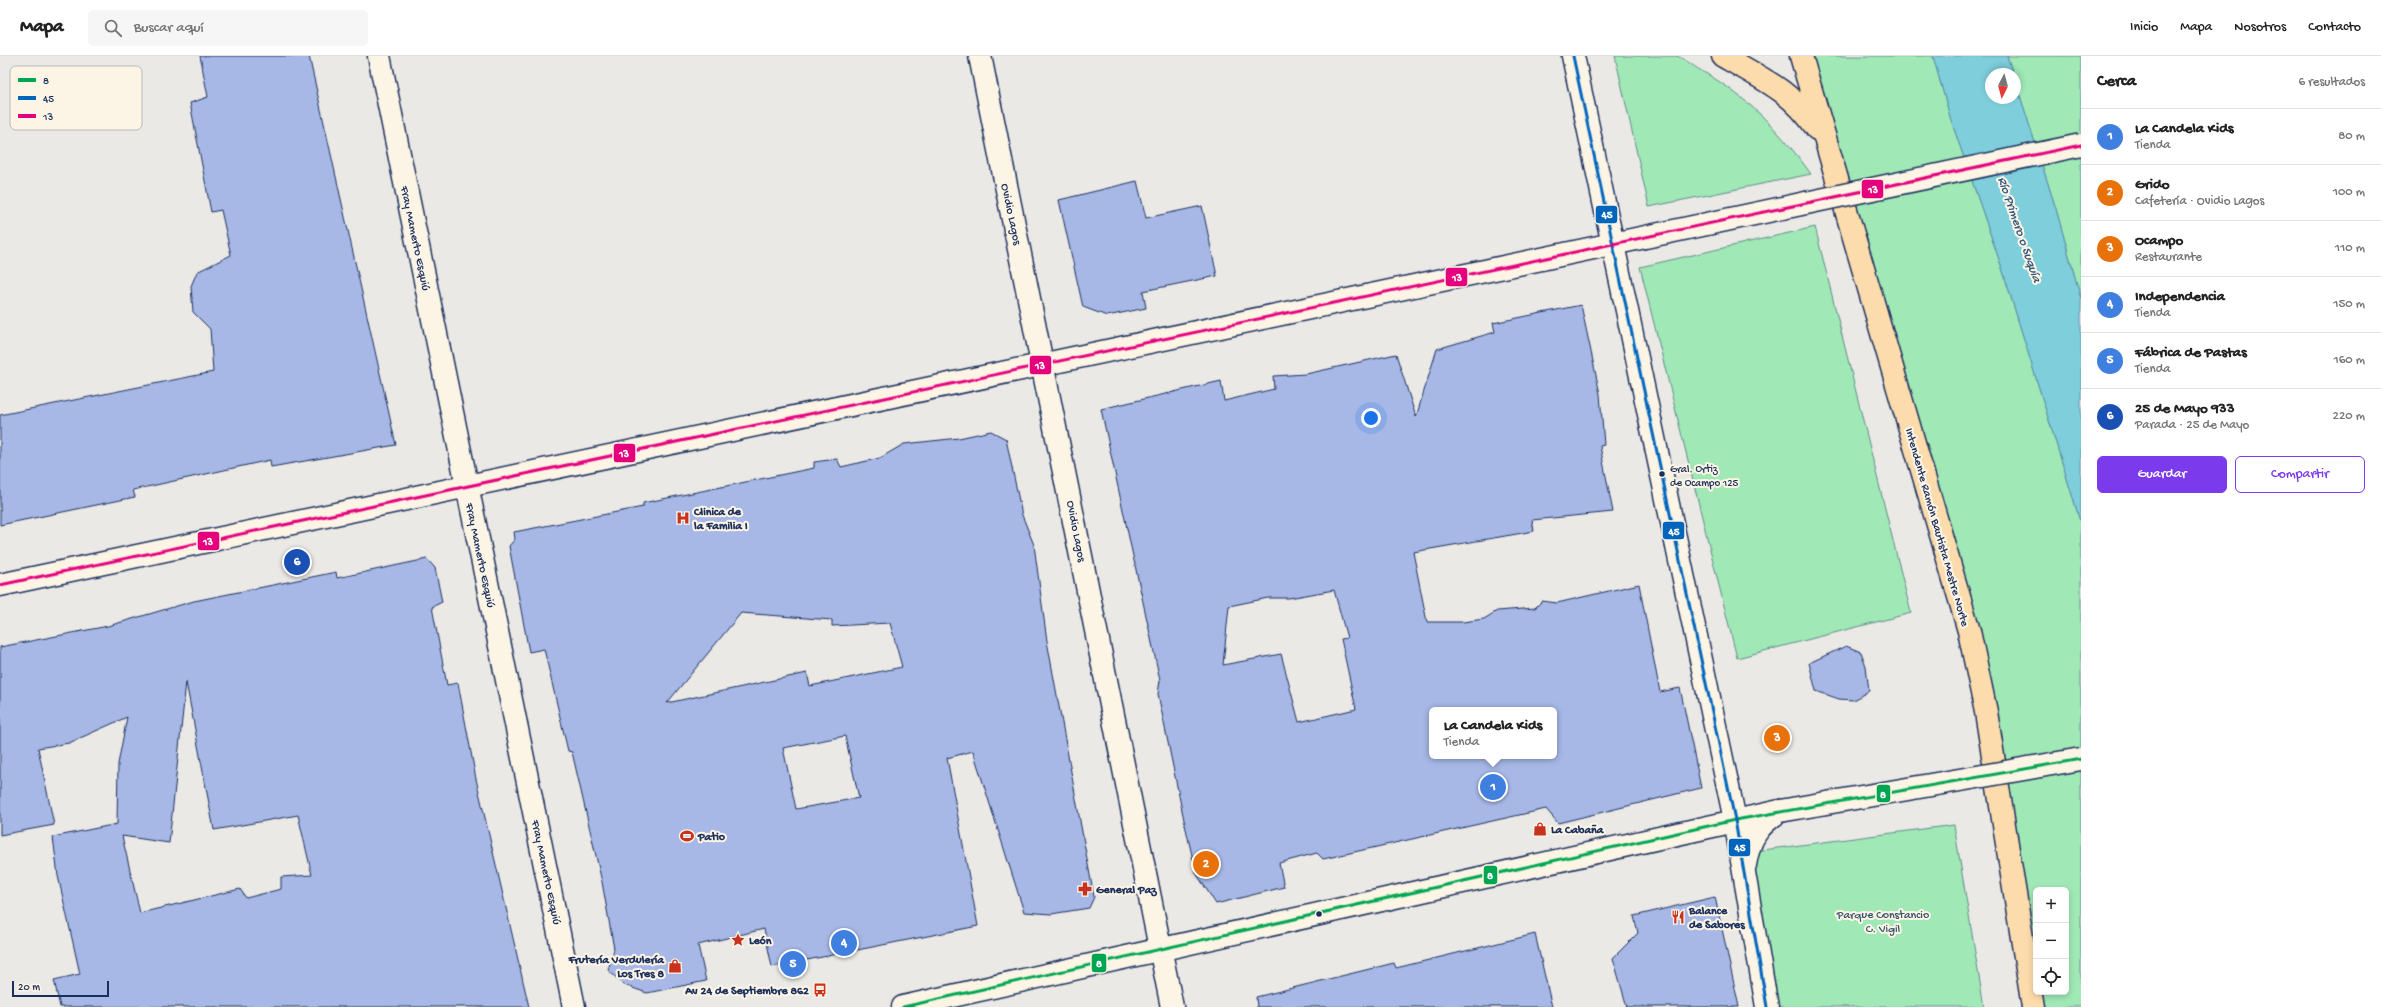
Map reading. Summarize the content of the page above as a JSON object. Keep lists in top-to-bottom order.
{
  "streets": {
    "main road": ["Intendente Ramón Bautista Mestre Norte"],
    "street": ["Ovidio Lagos", "Fray Mamerto Esquiú"]
  },
  "water": ["Río Primero o Suquía"],
  "parks": ["Parque Constancio C. Vigil"],
  "places": {
    "other": ["Gral. Ortiz de Ocampo 125"],
    "hospital": ["Clinica de la Familia I"],
    "shop": ["La Cabaña", "Frutería Verdulería Los Tres 8"],
    "sports": ["Patio"],
    "pharmacy": ["General Paz"],
    "restaurant": ["Balance de Sabores"],
    "place": ["León"],
    "bus stop": ["Av 24 de Septiembre 862"]
  },
  "lines": ["transit line 45", "transit line 13", "transit line 8"],
  "legend": ["8", "45", "13"],
  "scale_bar": "20 m",
  "north": "bottom",
  "page": {
    "header": "Mapa",
    "search": "Buscar aquí",
    "nav": [
      "Inicio",
      "Mapa",
      "Nosotros",
      "Contacto"
    ],
    "heading": ["Cerca", "6 resultados"],
    "list": [
      {
        "mark": "1",
        "name": "La Candela Kids",
        "note": "Tienda",
        "value": "80 m"
      },
      {
        "mark": "2",
        "name": "Grido",
        "note": "Cafetería · Ovidio Lagos",
        "value": "100 m"
      },
      {
        "mark": "3",
        "name": "Ocampo",
        "note": "Restaurante",
        "value": "110 m"
      },
      {
        "mark": "4",
        "name": "Independencia",
        "note": "Tienda",
        "value": "150 m"
      },
      {
        "mark": "5",
        "name": "Fábrica de Pastas",
        "note": "Tienda",
        "value": "160 m"
      },
      {
        "mark": "6",
        "name": "25 de Mayo 933",
        "note": "Parada · 25 de Mayo",
        "value": "220 m"
      }
    ],
    "buttons": ["Guardar", "Compartir"],
    "pins": [
      "6",
      "3",
      "1",
      "2",
      "4",
      "5"
    ],
    "popup": ["La Candela Kids", "Tienda"],
    "map_buttons": ["+", "−"],
    "scale": "20 m"
  }
}
